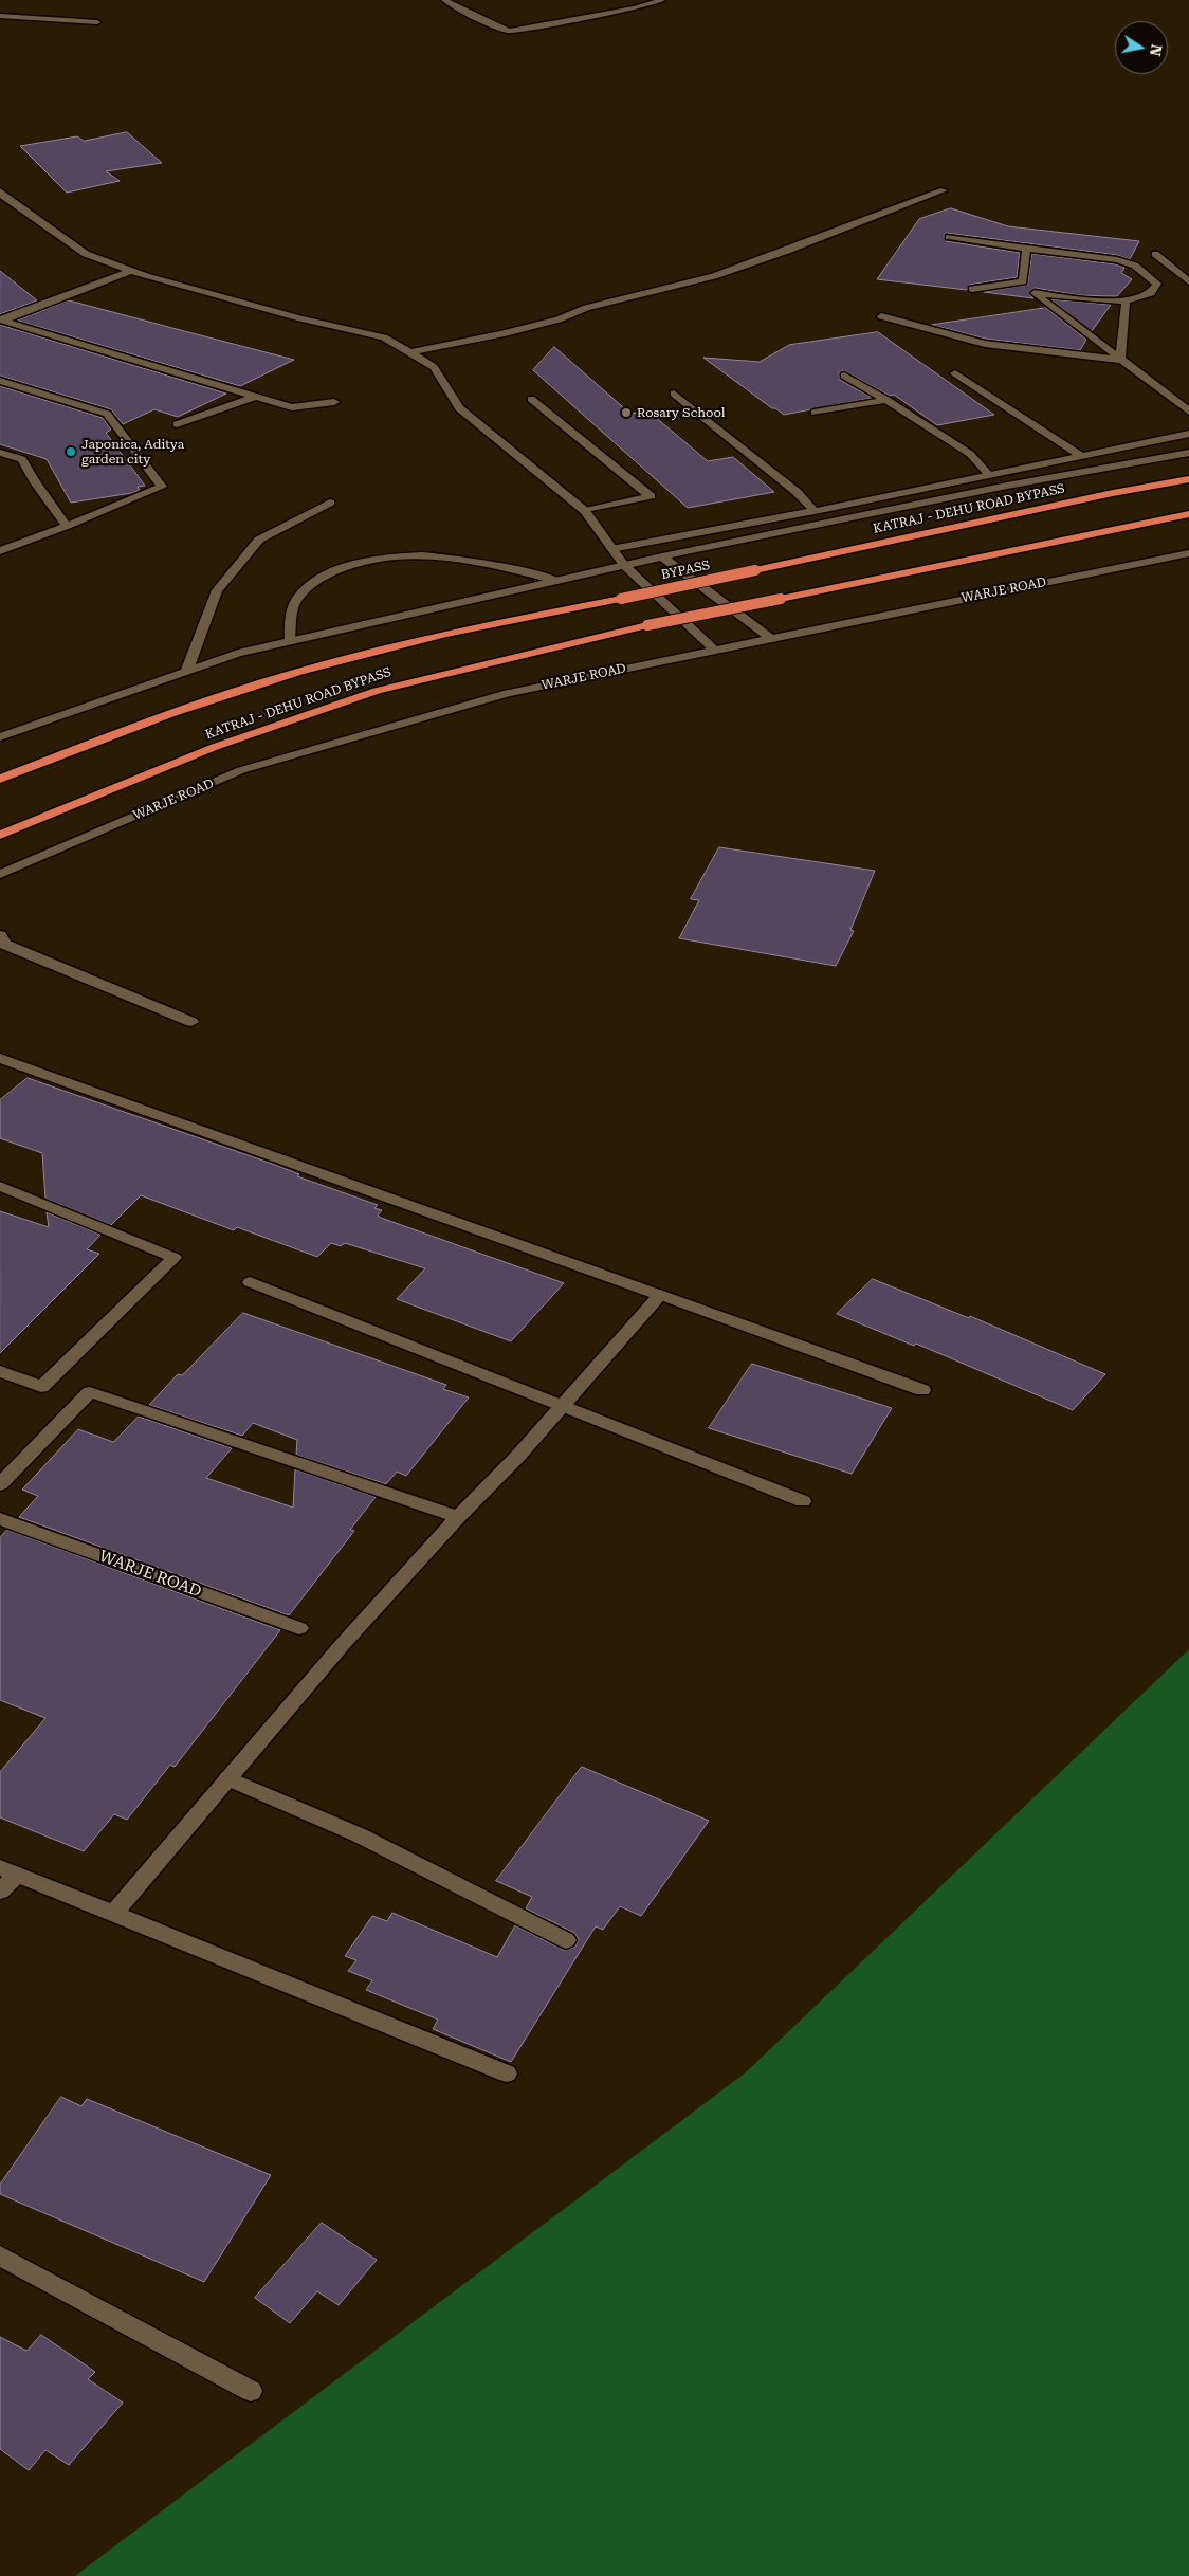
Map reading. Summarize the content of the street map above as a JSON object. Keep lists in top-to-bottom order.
{
  "streets": {
    "highway": ["KATRAJ - DEHU ROAD BYPASS", "BYPASS"],
    "street": ["WARJE ROAD"]
  },
  "crossings": [
    ["KATRAJ - DEHU ROAD BYPASS", "BYPASS"]
  ],
  "places": ["Rosary School", "Japonica, Aditya garden city"],
  "north": "right"
}
